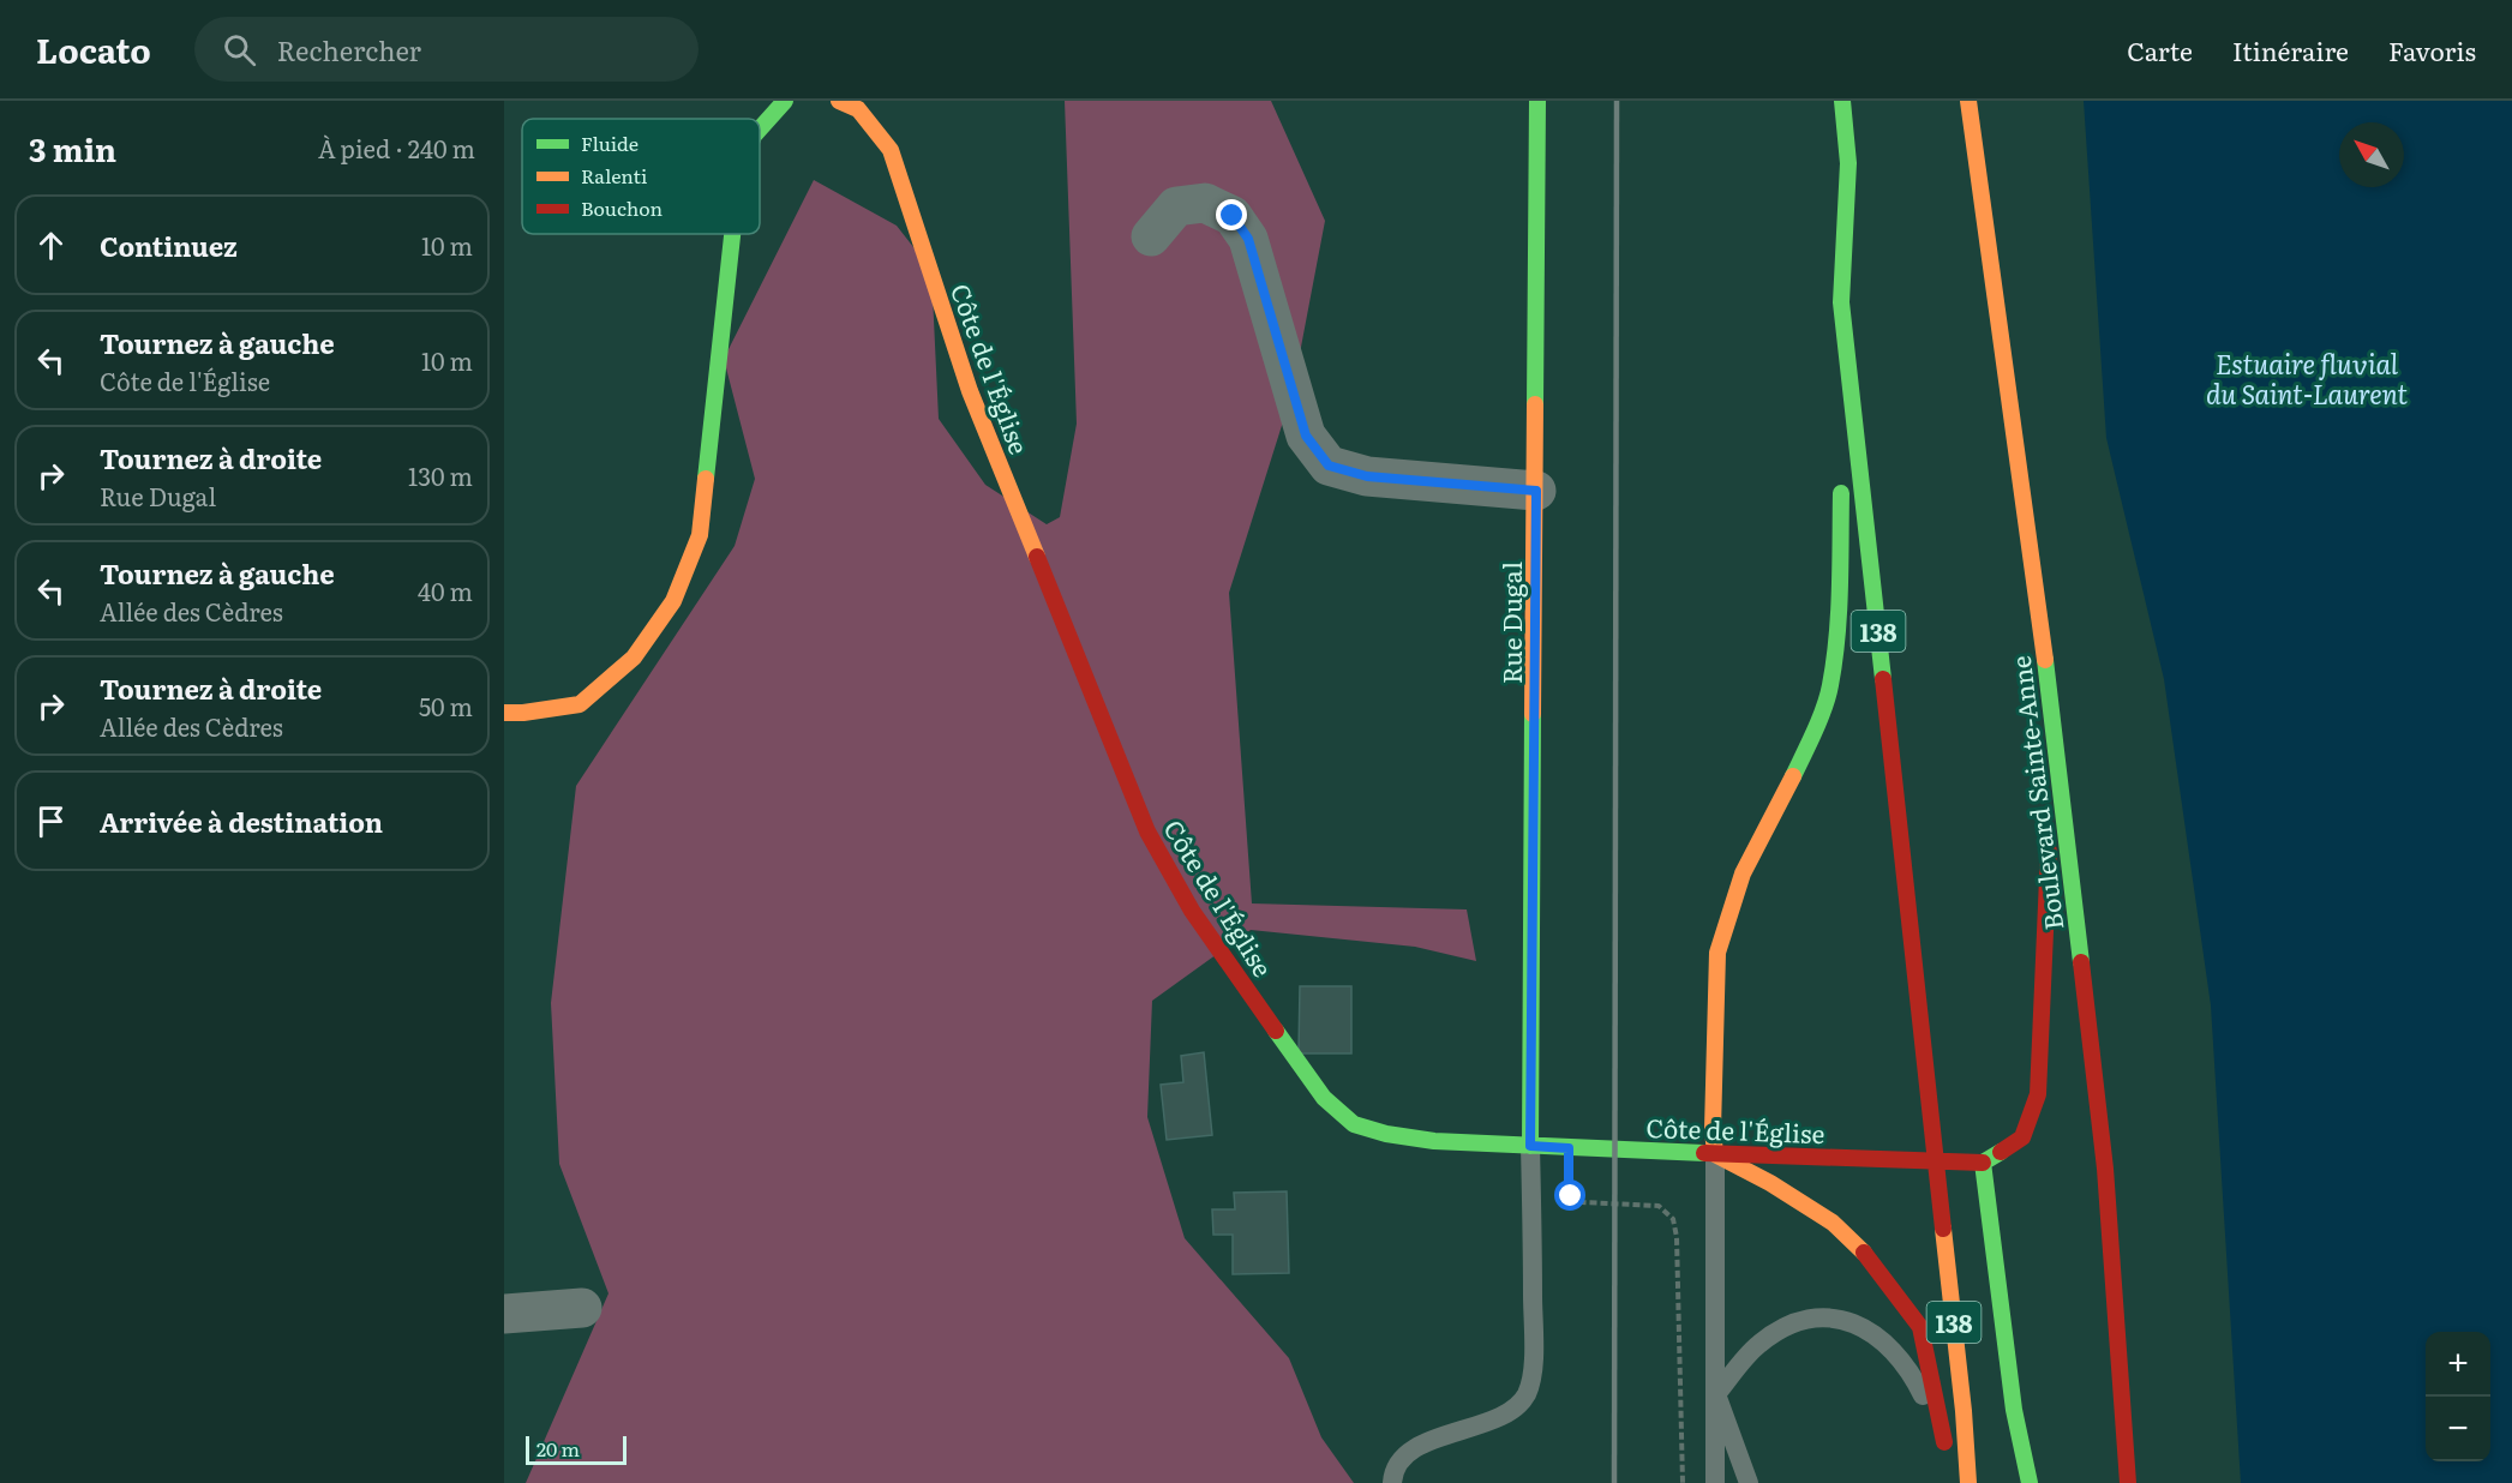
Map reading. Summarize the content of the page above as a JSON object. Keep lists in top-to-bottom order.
{
  "streets": {
    "main road": [
      "Côte de l'Église",
      "Rue Dugal",
      "138",
      "Boulevard Sainte-Anne"
    ]
  },
  "crossings": [
    ["Côte de l'Église", "Rue Dugal"],
    ["Côte de l'Église", "138"]
  ],
  "water": ["Estuaire fluvial du Saint-Laurent"],
  "legend": ["Fluide", "Ralenti", "Bouchon"],
  "scale_bar": "20 m",
  "north": "top left",
  "page": {
    "header": "Locato",
    "search": "Rechercher",
    "nav": ["Carte", "Itinéraire", "Favoris"],
    "heading": ["3 min", "À pied · 240 m"],
    "list": [
      ["Continuez", "10 m"],
      ["Tournez à gauche", "Côte de l'Église", "10 m"],
      ["Tournez à droite", "Rue Dugal", "130 m"],
      ["Tournez à gauche", "Allée des Cèdres", "40 m"],
      ["Tournez à droite", "Allée des Cèdres", "50 m"],
      "Arrivée à destination"
    ],
    "map_buttons": ["+", "−"],
    "scale": "20 m"
  }
}
